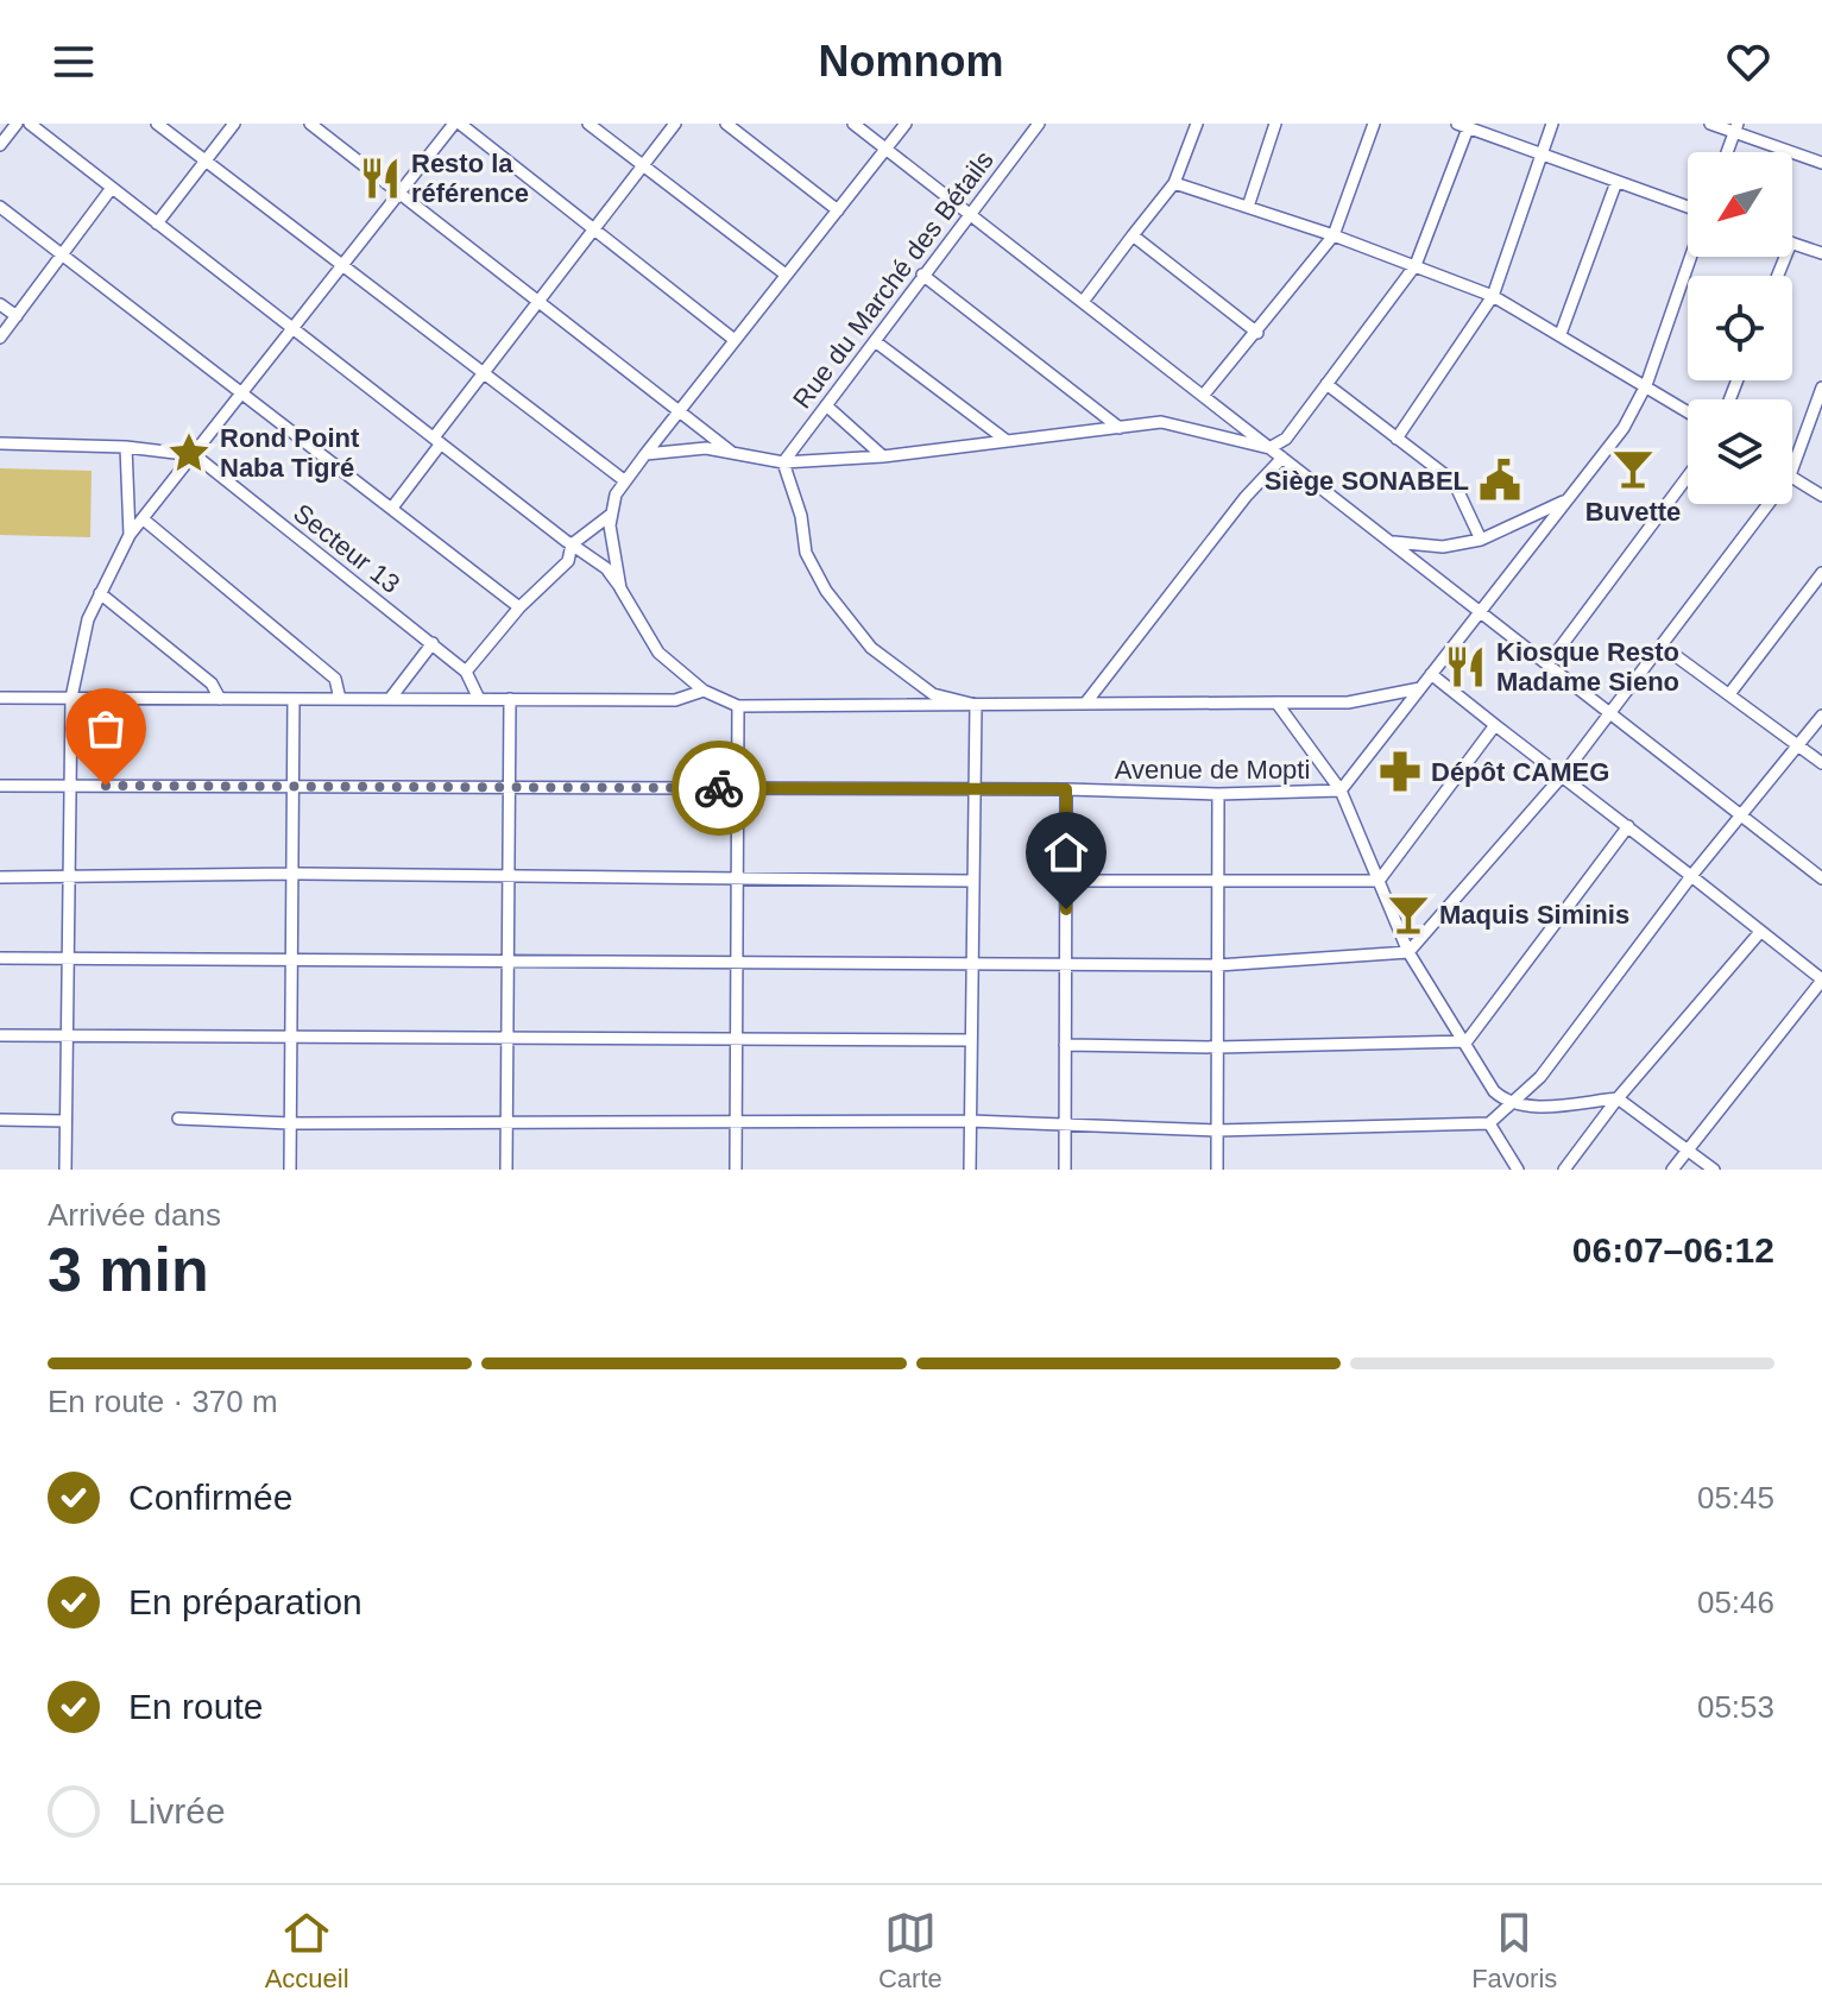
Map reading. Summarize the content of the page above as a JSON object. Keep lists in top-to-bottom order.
{
  "streets": {
    "street": ["Rue du Marché des Bétails", "Secteur 13", "Avenue de Mopti"]
  },
  "places": {
    "restaurant": ["Resto la référence", "Kiosque Resto Madame Sieno"],
    "place": ["Rond Point Naba Tigré"],
    "bar": ["Buvette", "Maquis Siminis"],
    "public building": ["Siège SONABEL"],
    "pharmacy": ["Dépôt CAMEG"]
  },
  "north": "bottom left",
  "page": {
    "header": "Nomnom",
    "heading": ["3 min", "Arrivée dans", "06:07–06:12"],
    "bar": "En route · 370 m",
    "list": [
      ["Confirmée", "05:45"],
      ["En préparation", "05:46"],
      ["En route", "05:53"],
      "Livrée"
    ],
    "tabs": ["Accueil", "Carte", "Favoris"]
  }
}
